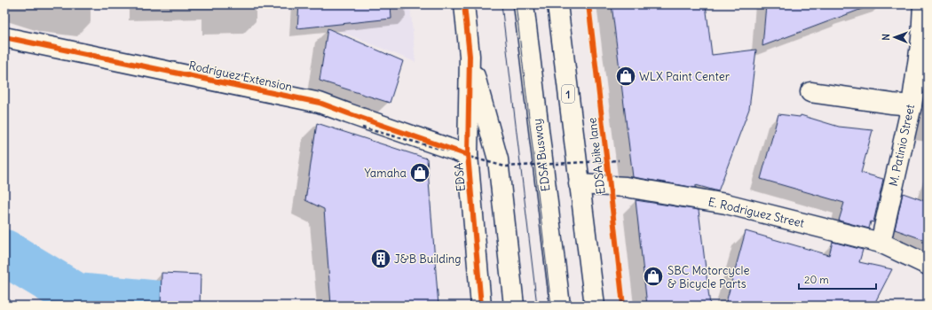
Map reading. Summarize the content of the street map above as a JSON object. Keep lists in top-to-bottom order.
{
  "streets": {
    "main road": [
      "Rodriguez Extension",
      "1",
      "M. Patinio Street",
      "EDSA Busway",
      "EDSA",
      "E. Rodriguez Street"
    ],
    "cycle path": ["EDSA bike lane"]
  },
  "crossings": [
    ["Rodriguez Extension", "EDSA"],
    ["1", "E. Rodriguez Street"],
    ["M. Patinio Street", "E. Rodriguez Street"],
    ["EDSA bike lane", "E. Rodriguez Street"]
  ],
  "places": {
    "shop": ["WLX Paint Center", "Yamaha", "SBC Motorcycle & Bicycle Parts"],
    "building": ["J&B Building"]
  },
  "scale_bar": "20 m",
  "north": "left"
}
